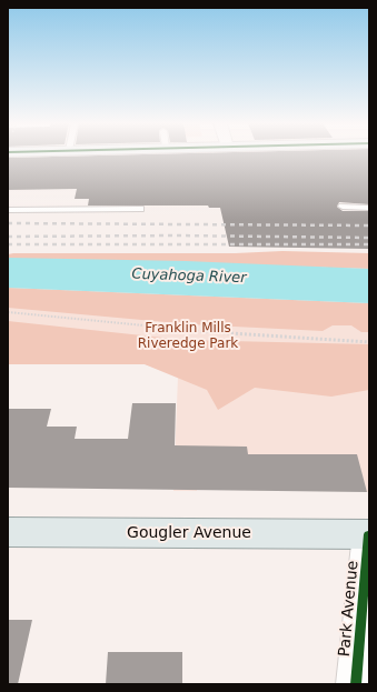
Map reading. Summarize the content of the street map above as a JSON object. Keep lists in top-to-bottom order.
{
  "streets": {
    "main road": ["Gougler Avenue"],
    "street": ["Park Avenue"]
  },
  "crossings": [
    ["Gougler Avenue", "Park Avenue"]
  ],
  "water": ["Cuyahoga River"],
  "parks": ["Franklin Mills Riveredge Park"]
}
